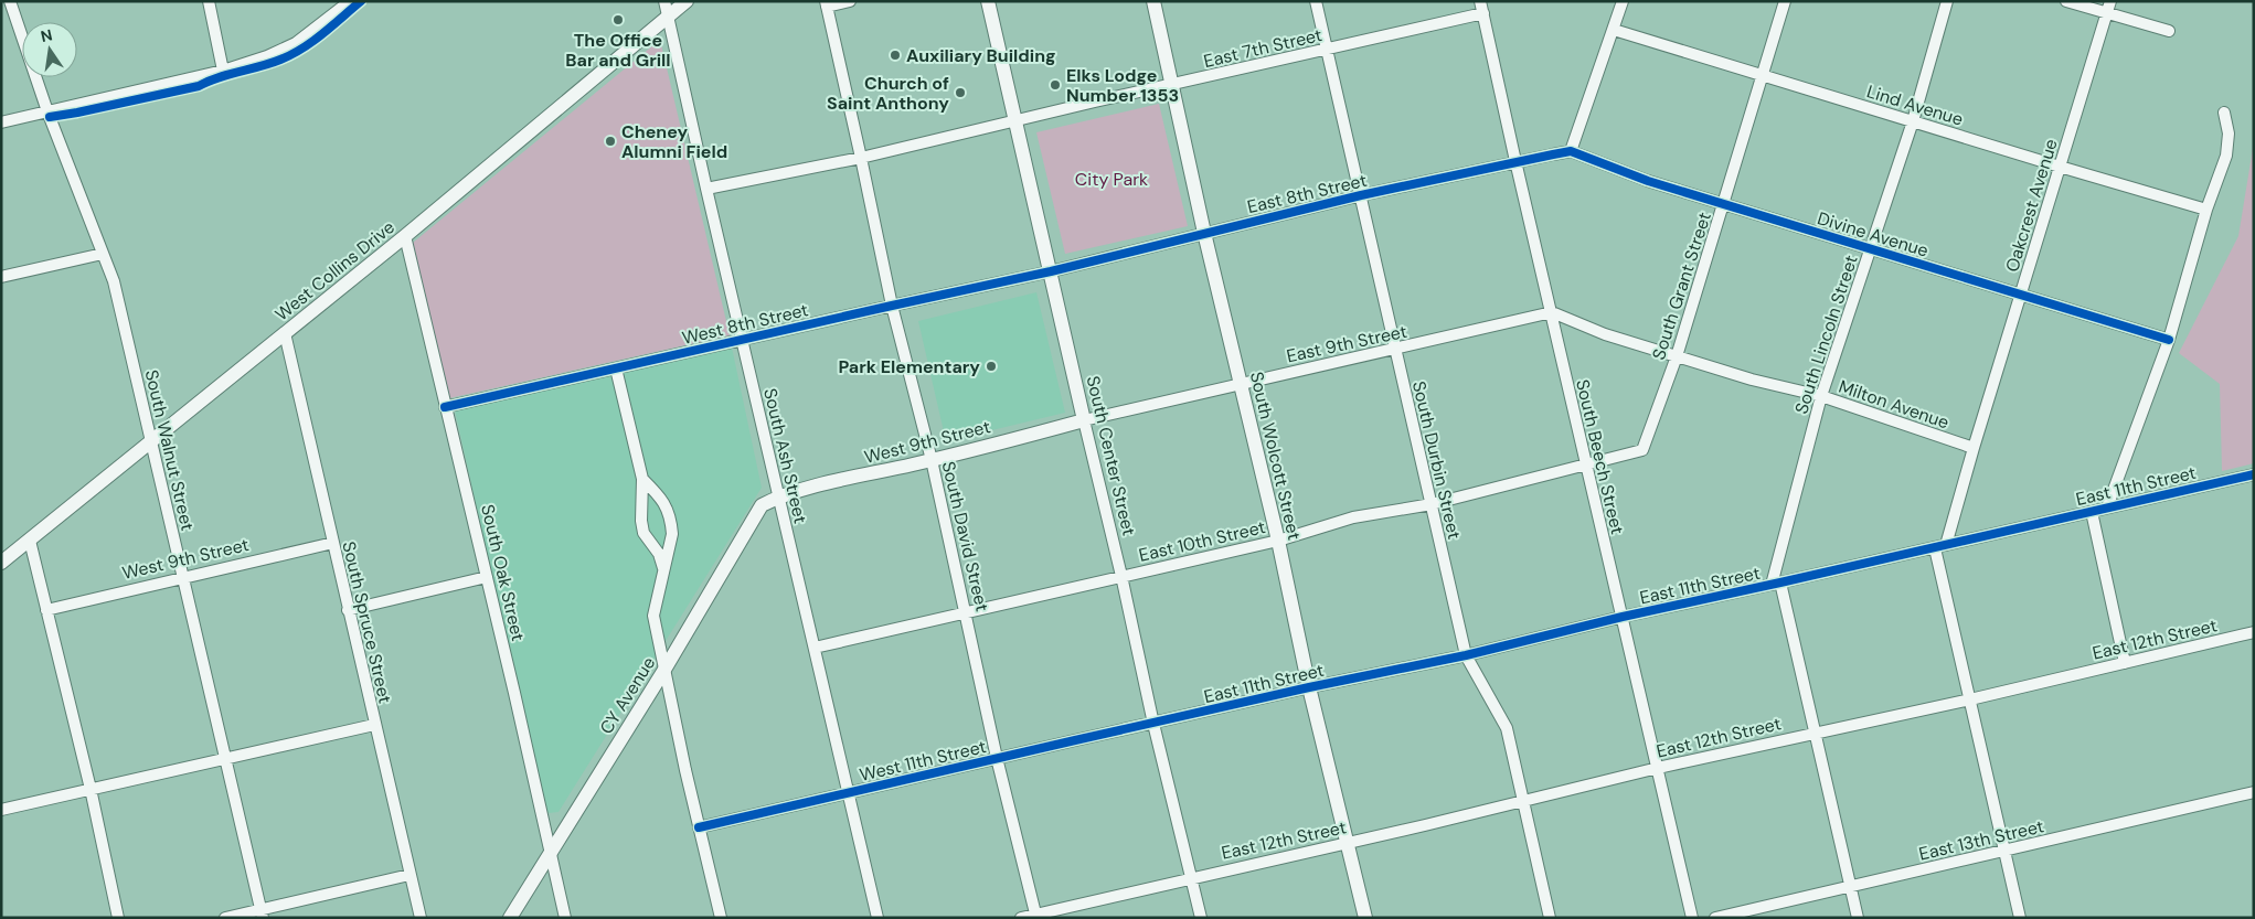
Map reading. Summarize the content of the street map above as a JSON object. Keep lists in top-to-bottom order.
{
  "streets": {
    "main road": [
      "West Collins Drive",
      "West 9th Street",
      "South Center Street",
      "South Wolcott Street",
      "CY Avenue"
    ],
    "street": [
      "East 7th Street",
      "Lind Avenue",
      "East 8th Street",
      "Oakcrest Avenue",
      "Divine Avenue",
      "South Grant Street",
      "West 8th Street",
      "South Lincoln Street",
      "East 9th Street",
      "Milton Avenue",
      "South Walnut Street",
      "South Ash Street",
      "South Beech Street",
      "South Durbin Street",
      "East 11th Street",
      "South David Street",
      "East 10th Street",
      "South Oak Street",
      "South Spruce Street",
      "East 12th Street",
      "West 11th Street",
      "East 13th Street"
    ]
  },
  "crossings": [
    ["East 7th Street", "South Ash Street"],
    ["East 7th Street", "South Center Street"],
    ["East 7th Street", "South Wolcott Street"],
    ["East 7th Street", "South Beech Street"],
    ["East 7th Street", "South Durbin Street"],
    ["East 7th Street", "South David Street"],
    ["Lind Avenue", "Oakcrest Avenue"],
    ["Lind Avenue", "South Grant Street"],
    ["Lind Avenue", "South Lincoln Street"],
    ["East 8th Street", "Divine Avenue"],
    ["East 8th Street", "West 8th Street"],
    ["East 8th Street", "South Center Street"],
    ["East 8th Street", "South Wolcott Street"],
    ["East 8th Street", "South Beech Street"],
    ["East 8th Street", "South Durbin Street"],
    ["Oakcrest Avenue", "Divine Avenue"],
    ["Oakcrest Avenue", "Milton Avenue"],
    ["Oakcrest Avenue", "East 11th Street"],
    ["Divine Avenue", "South Grant Street"],
    ["Divine Avenue", "South Lincoln Street"],
    ["West Collins Drive", "South Walnut Street"],
    ["West Collins Drive", "South Ash Street"],
    ["West Collins Drive", "South Oak Street"],
    ["West Collins Drive", "South Spruce Street"],
    ["South Grant Street", "Milton Avenue"],
    ["South Grant Street", "East 10th Street"],
    ["West 8th Street", "South Ash Street"],
    ["West 8th Street", "South Center Street"],
    ["West 8th Street", "South David Street"],
    ["West 8th Street", "South Oak Street"],
    ["South Lincoln Street", "Milton Avenue"],
    ["South Lincoln Street", "East 11th Street"],
    ["South Lincoln Street", "East 12th Street"],
    ["South Lincoln Street", "East 13th Street"],
    ["East 9th Street", "Milton Avenue"],
    ["East 9th Street", "West 9th Street"],
    ["East 9th Street", "South Center Street"],
    ["East 9th Street", "South Wolcott Street"],
    ["East 9th Street", "South Beech Street"],
    ["East 9th Street", "South Durbin Street"],
    ["Milton Avenue", "South Beech Street"],
    ["West 9th Street", "South Walnut Street"],
    ["West 9th Street", "South Ash Street"],
    ["West 9th Street", "South Center Street"],
    ["West 9th Street", "South David Street"],
    ["West 9th Street", "South Spruce Street"],
    ["West 9th Street", "CY Avenue"],
    ["South Ash Street", "East 10th Street"],
    ["South Ash Street", "CY Avenue"],
    ["South Ash Street", "West 11th Street"],
    ["South Center Street", "East 11th Street"],
    ["South Center Street", "East 10th Street"],
    ["South Center Street", "East 12th Street"],
    ["South Center Street", "West 11th Street"],
    ["South Wolcott Street", "East 11th Street"],
    ["South Wolcott Street", "East 10th Street"],
    ["South Wolcott Street", "East 12th Street"],
    ["South Beech Street", "East 11th Street"],
    ["South Beech Street", "East 10th Street"],
    ["South Beech Street", "East 12th Street"],
    ["South Durbin Street", "East 11th Street"],
    ["South Durbin Street", "East 10th Street"],
    ["South Durbin Street", "East 12th Street"],
    ["East 11th Street", "West 11th Street"],
    ["South David Street", "East 10th Street"],
    ["South David Street", "East 12th Street"],
    ["South David Street", "West 11th Street"],
    ["South Oak Street", "CY Avenue"]
  ],
  "parks": ["City Park"],
  "places": [
    "The Office Bar and Grill",
    "Auxiliary Building",
    "Elks Lodge Number 1353",
    "Church of Saint Anthony",
    "Cheney Alumni Field",
    "Park Elementary"
  ],
  "north": "top"
}
